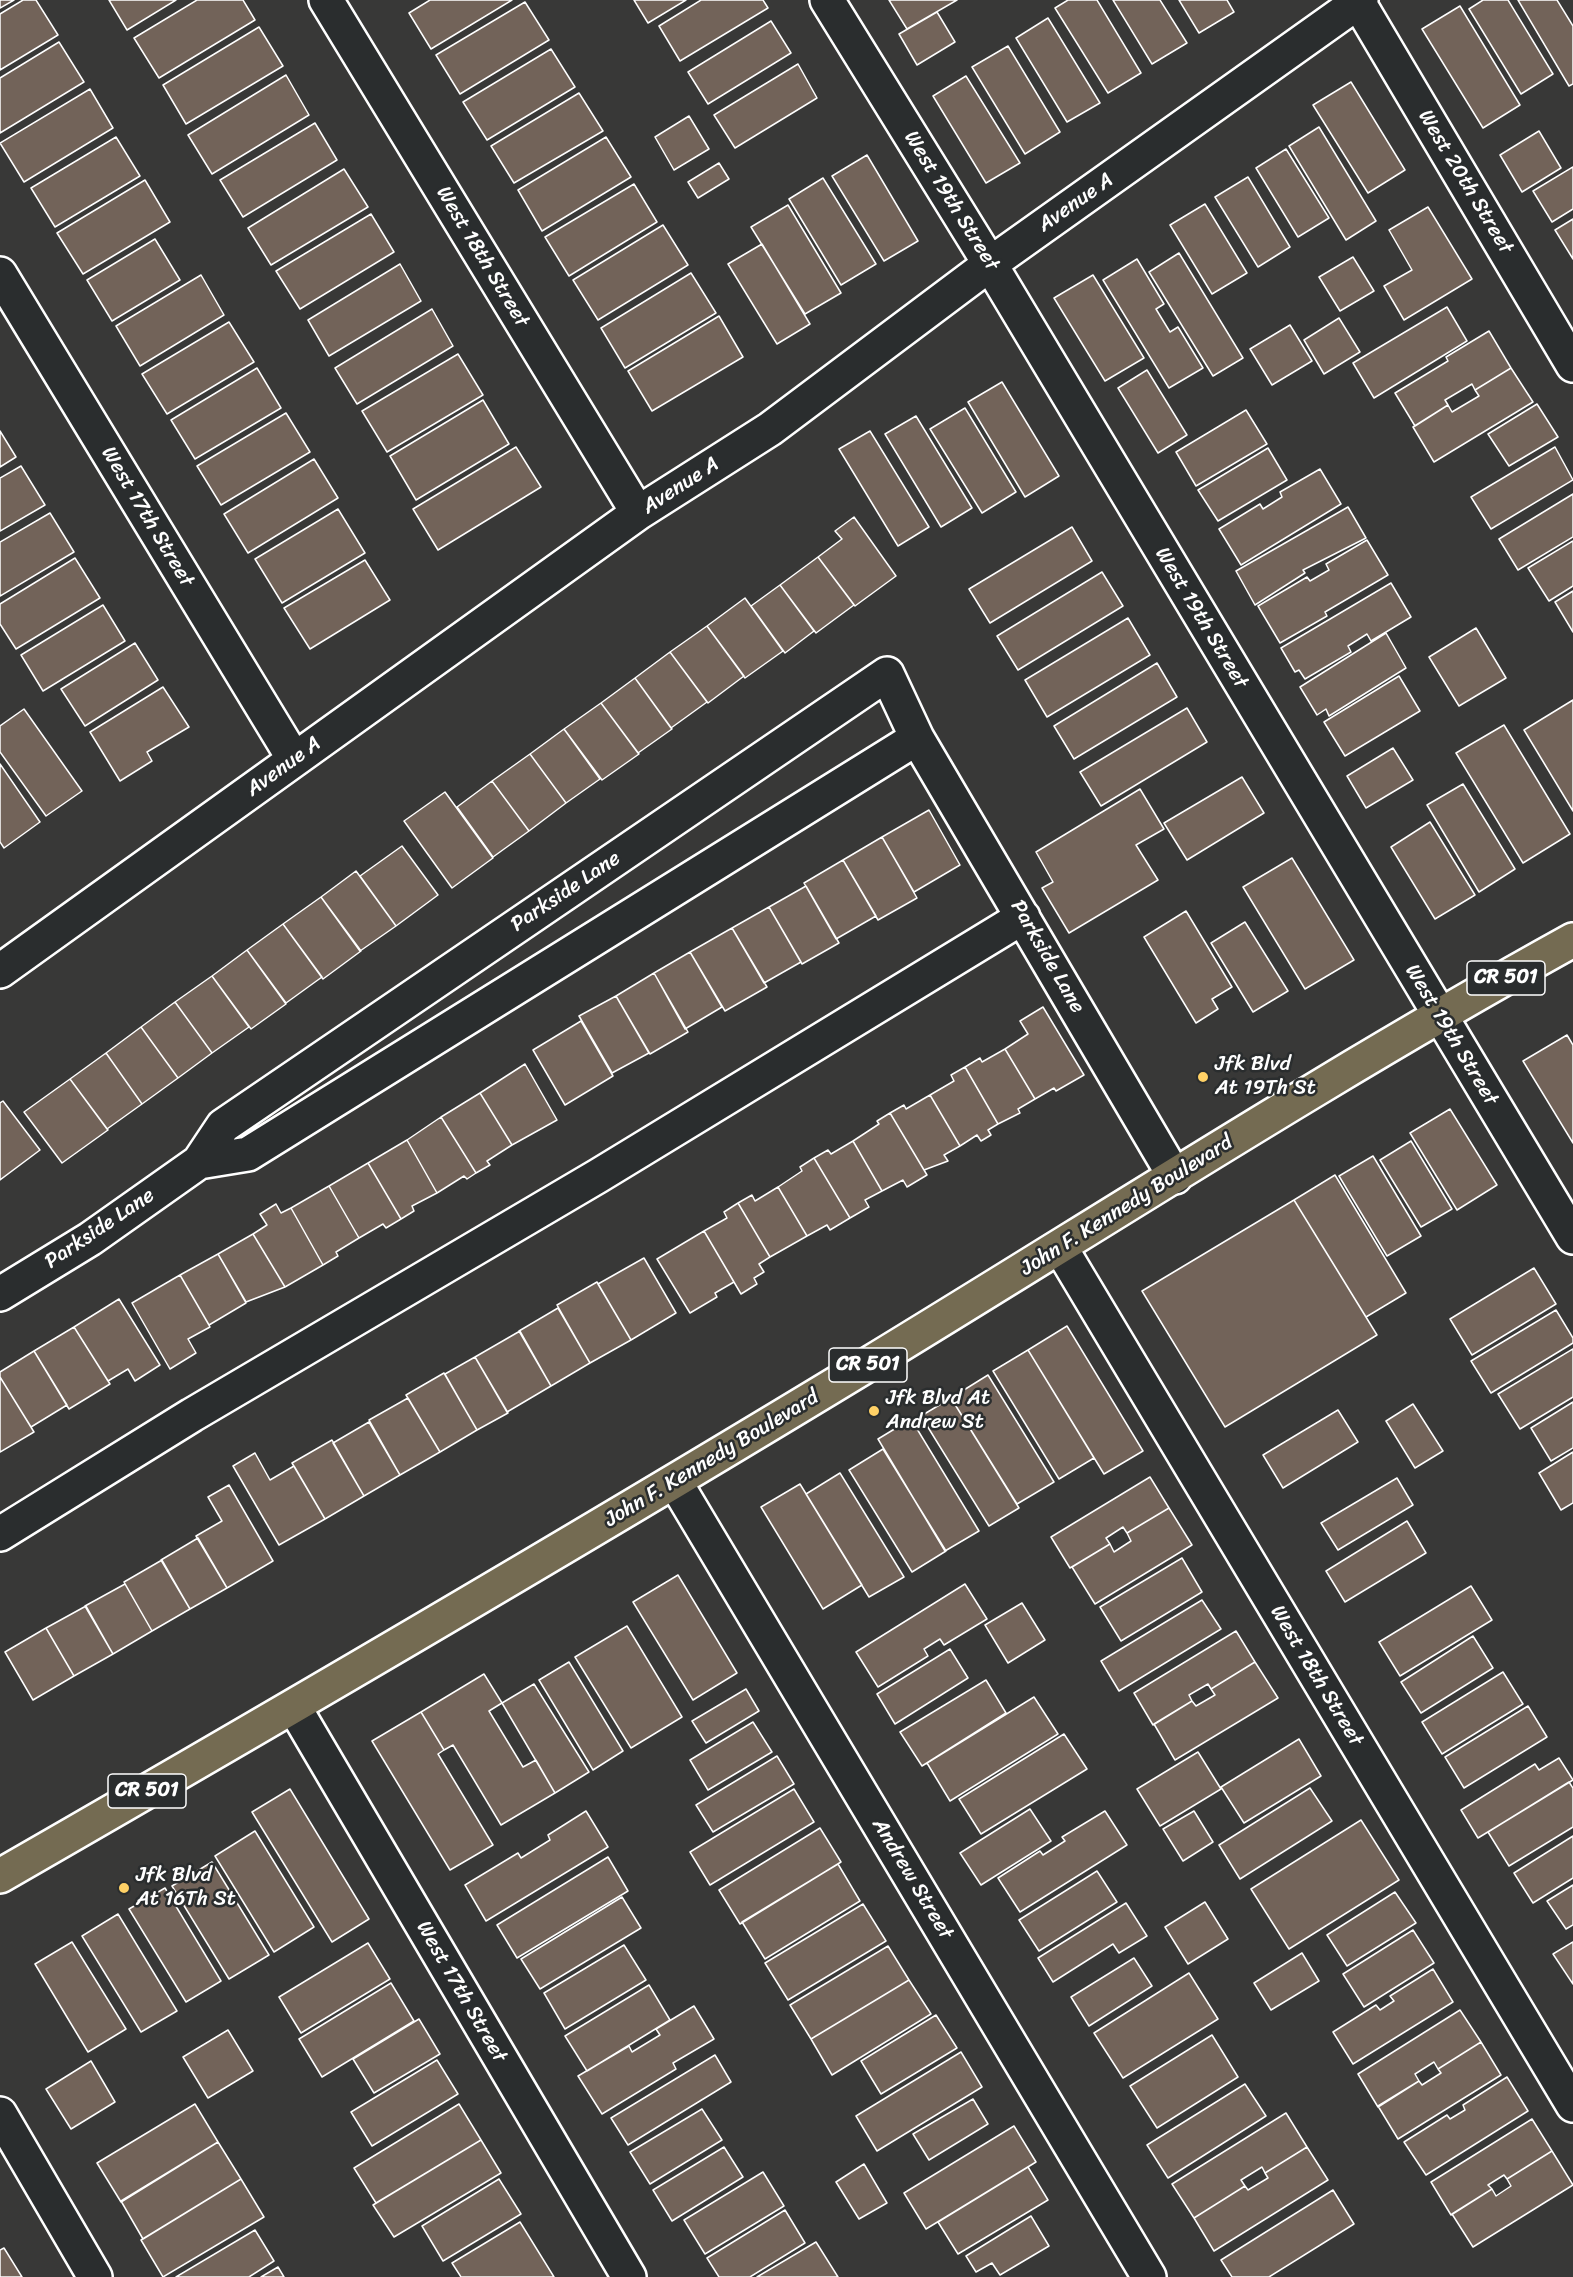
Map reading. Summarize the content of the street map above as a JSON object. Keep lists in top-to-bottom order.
{
  "streets": {
    "main road": ["CR 501", "John F. Kennedy Boulevard"],
    "street": [
      "West 20th Street",
      "West 19th Street",
      "Avenue A",
      "West 18th Street",
      "West 17th Street",
      "Parkside Lane",
      "Andrew Street"
    ]
  },
  "crossings": [
    ["West 20th Street", "Avenue A"],
    ["West 19th Street", "Avenue A"],
    ["West 19th Street", "John F. Kennedy Boulevard"],
    ["Avenue A", "West 18th Street"],
    ["Avenue A", "West 17th Street"],
    ["West 18th Street", "John F. Kennedy Boulevard"],
    ["West 17th Street", "John F. Kennedy Boulevard"],
    ["Parkside Lane", "John F. Kennedy Boulevard"],
    ["John F. Kennedy Boulevard", "Andrew Street"]
  ],
  "places": ["Jfk Blvd At 19Th St", "Jfk Blvd At Andrew St", "Jfk Blvd At 16Th St"]
}
